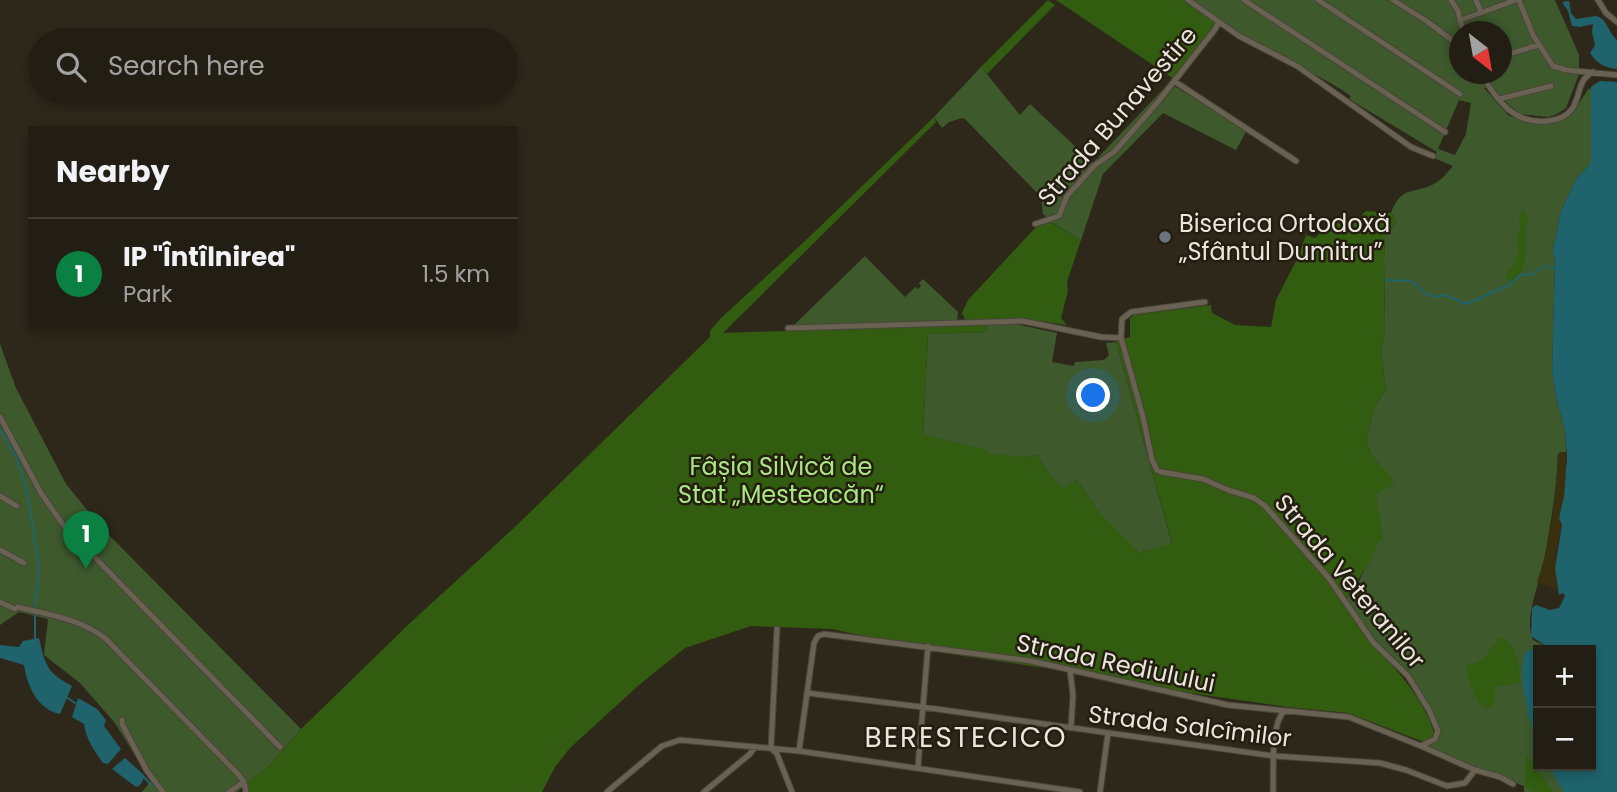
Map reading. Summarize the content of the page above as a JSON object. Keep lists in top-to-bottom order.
{
  "streets": {
    "street": [
      "Strada Bunavestire",
      "Strada Veteranilor",
      "Strada Rediulului",
      "Strada Salcîmilor"
    ]
  },
  "crossings": [
    ["Strada Veteranilor", "Strada Rediulului"],
    ["Strada Rediulului", "Strada Salcîmilor"]
  ],
  "districts": ["BERESTECICO"],
  "parks": ["Fâșia Silvică de Stat „Mesteacăn“"],
  "places": ["Biserica Ortodoxă „Sfântul Dumitru”"],
  "north": "bottom right",
  "page": {
    "search": "Search here",
    "heading": "Nearby",
    "list": [
      {
        "mark": "1",
        "name": "IP \"Întîlnirea\"",
        "note": "Park",
        "value": "1.5 km"
      }
    ],
    "pins": "1",
    "map_buttons": ["+", "−"]
  }
}
